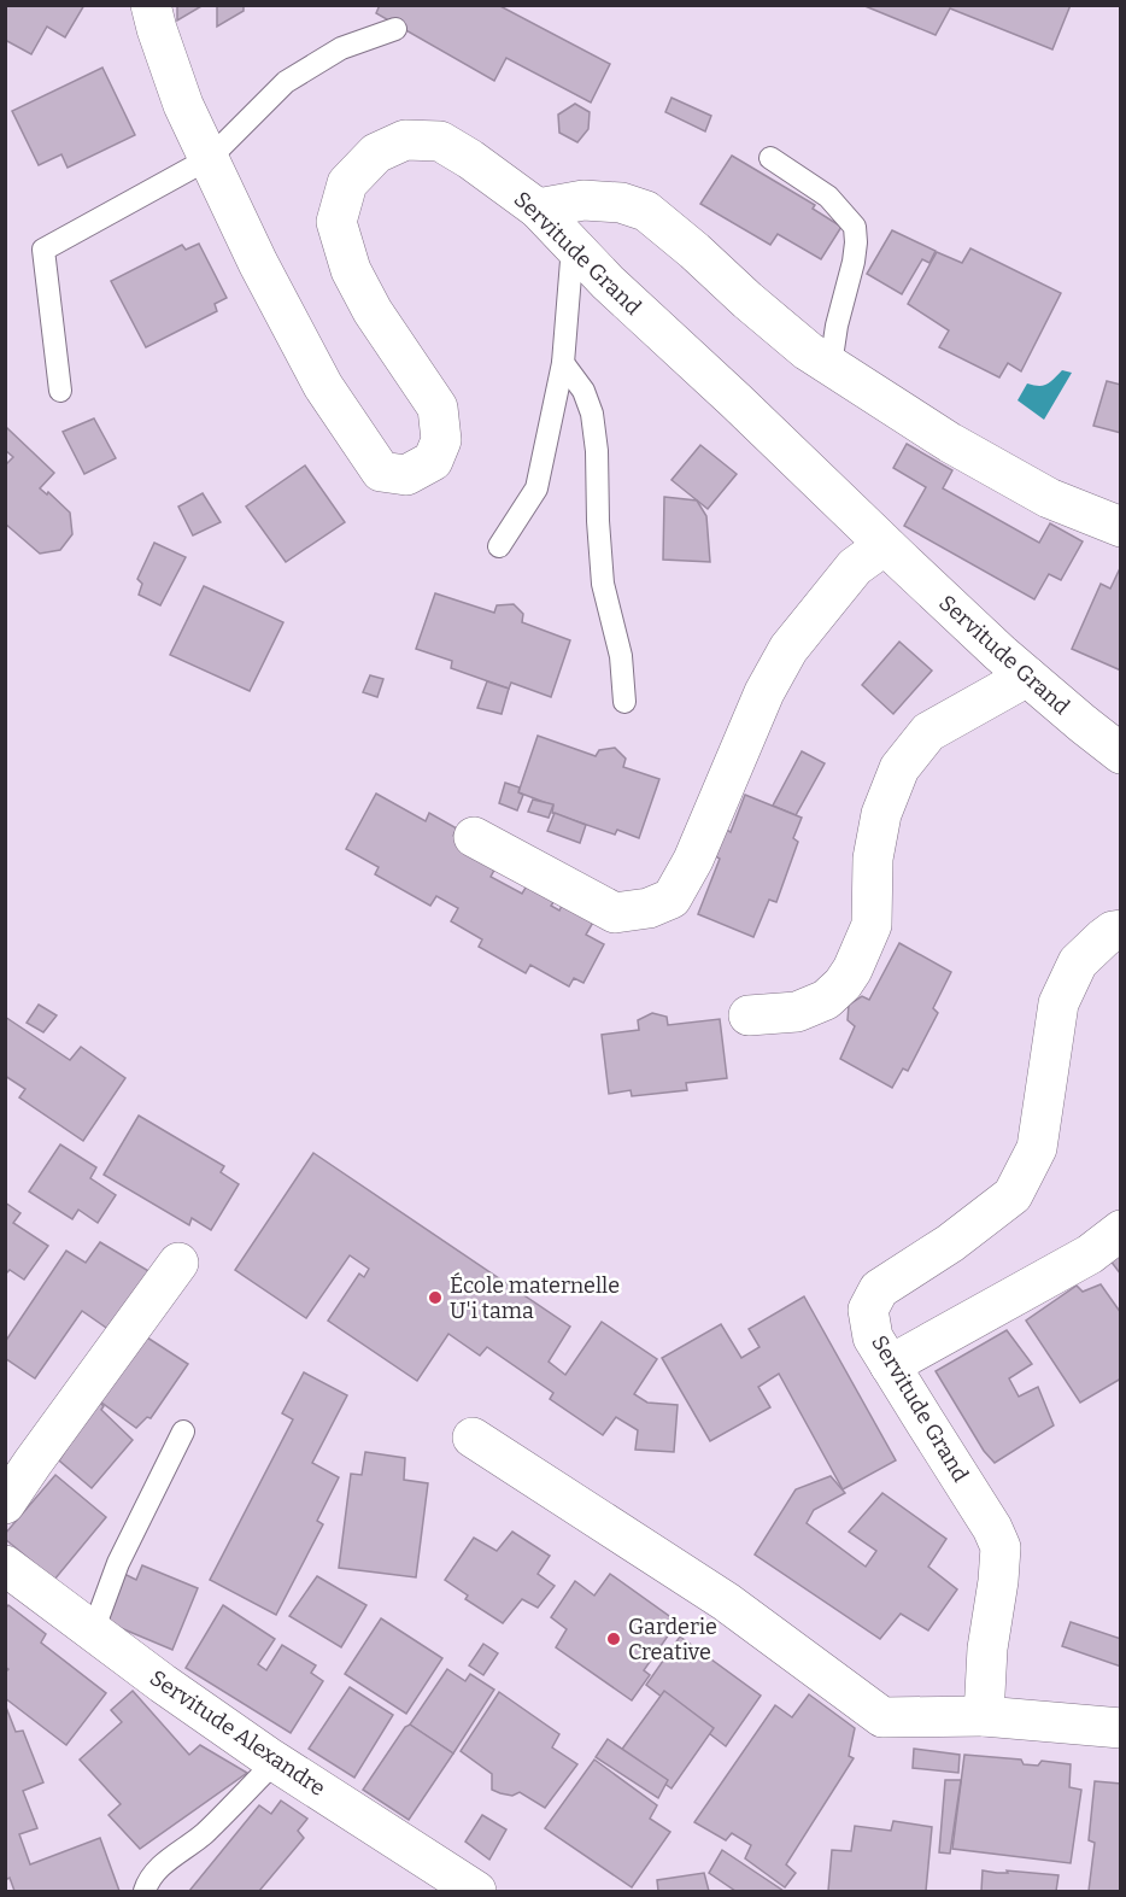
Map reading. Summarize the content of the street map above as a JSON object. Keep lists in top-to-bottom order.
{
  "streets": {
    "street": ["Servitude Grand", "Servitude Alexandre"]
  },
  "places": ["École maternelle U'i tama", "Garderie Creative"]
}
